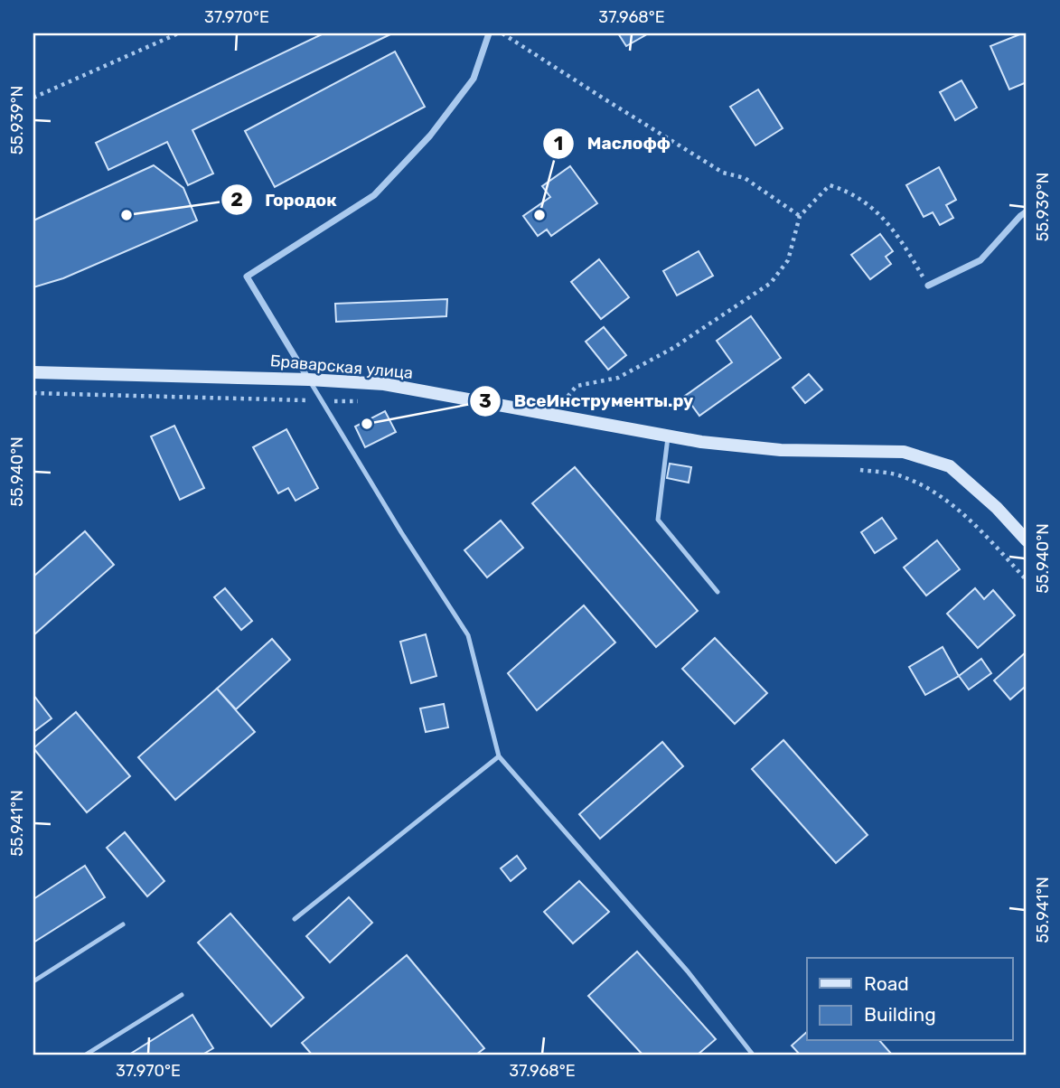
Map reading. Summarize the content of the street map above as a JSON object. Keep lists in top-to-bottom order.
{
  "streets": {
    "main road": ["Браварская улица"]
  },
  "places": ["Городок", "Маслофф", "ВсеИнструменты.ру"],
  "legend": ["Road", "Building"],
  "coordinates": [
    "37.970°E",
    "37.968°E",
    "55.939°N",
    "55.940°N",
    "55.941°N"
  ]
}
